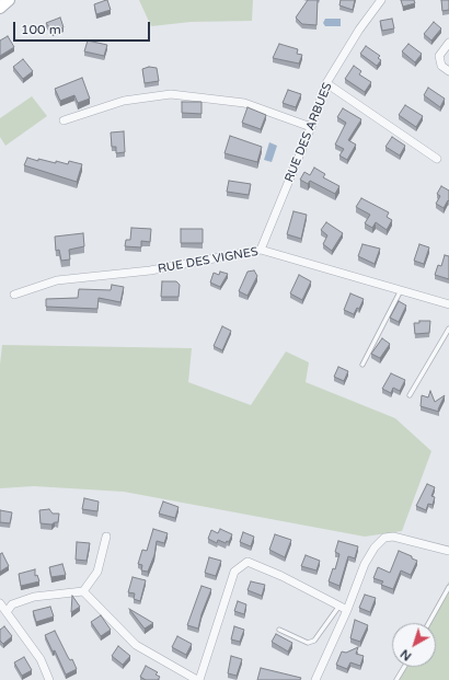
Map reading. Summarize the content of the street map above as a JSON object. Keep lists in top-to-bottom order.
{
  "streets": {
    "street": ["RUE DES ARBUES", "RUE DES VIGNES"]
  },
  "crossings": [
    ["RUE DES ARBUES", "RUE DES VIGNES"]
  ],
  "scale_bar": "100 m",
  "north": "bottom left"
}
